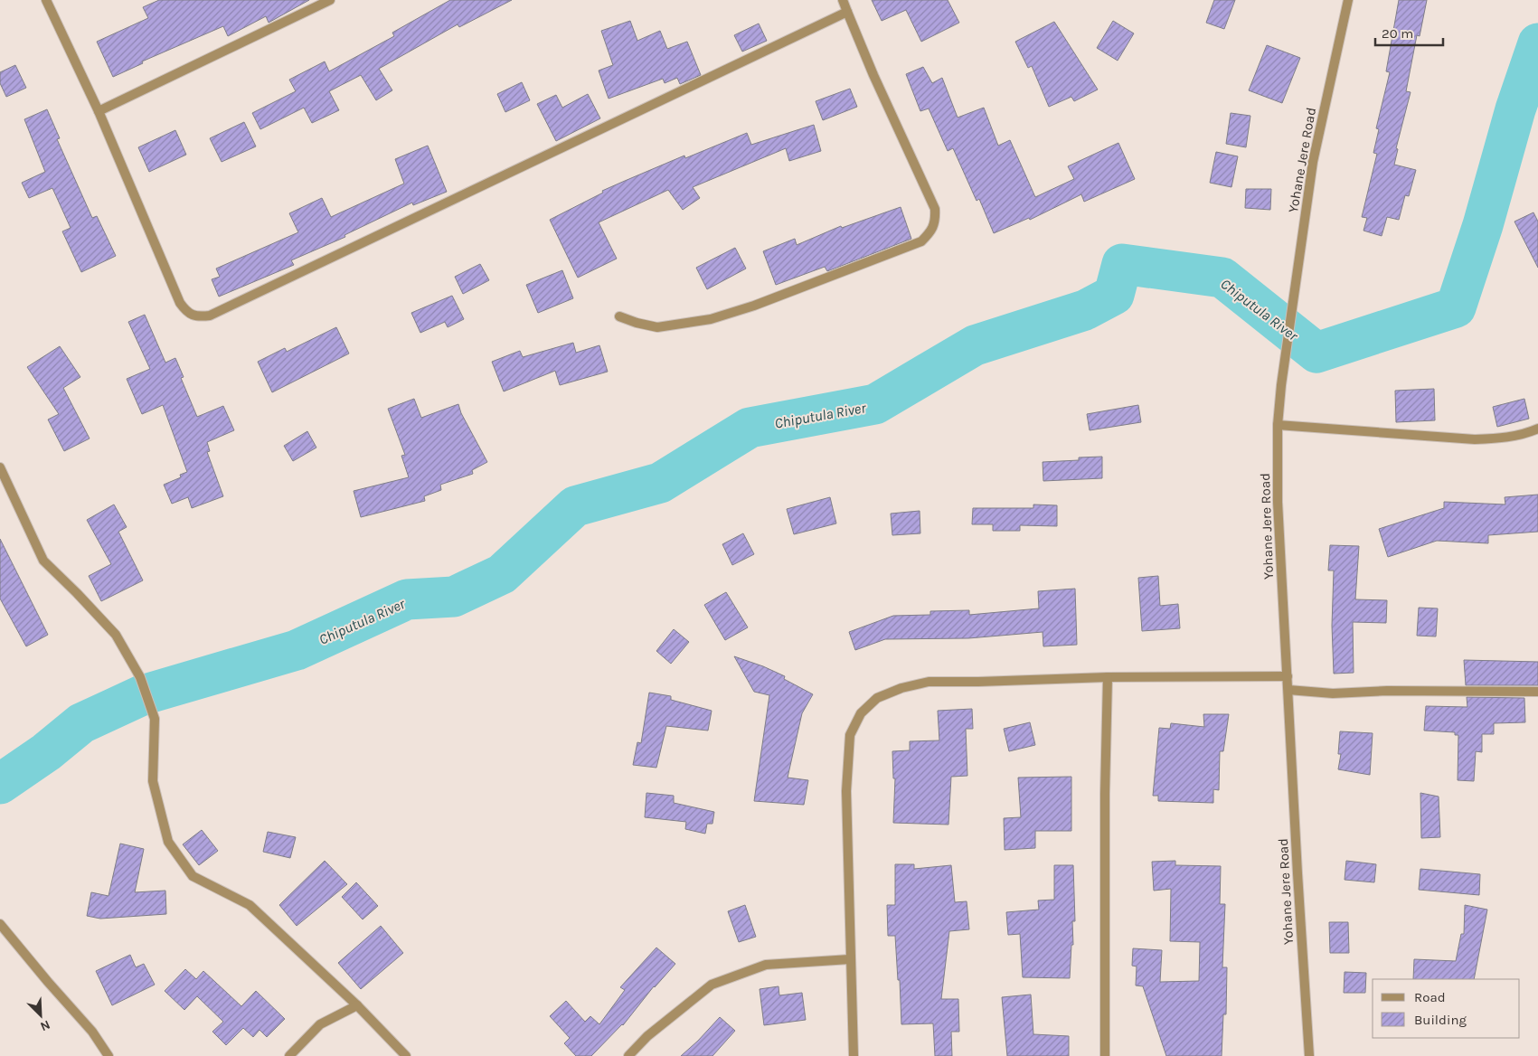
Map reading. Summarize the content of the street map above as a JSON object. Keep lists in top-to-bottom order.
{
  "streets": {
    "street": ["Yohane Jere Road"]
  },
  "water": ["Chiputula River"],
  "legend": ["Road", "Building"],
  "scale_bar": "20 m",
  "north": "bottom right"
}
